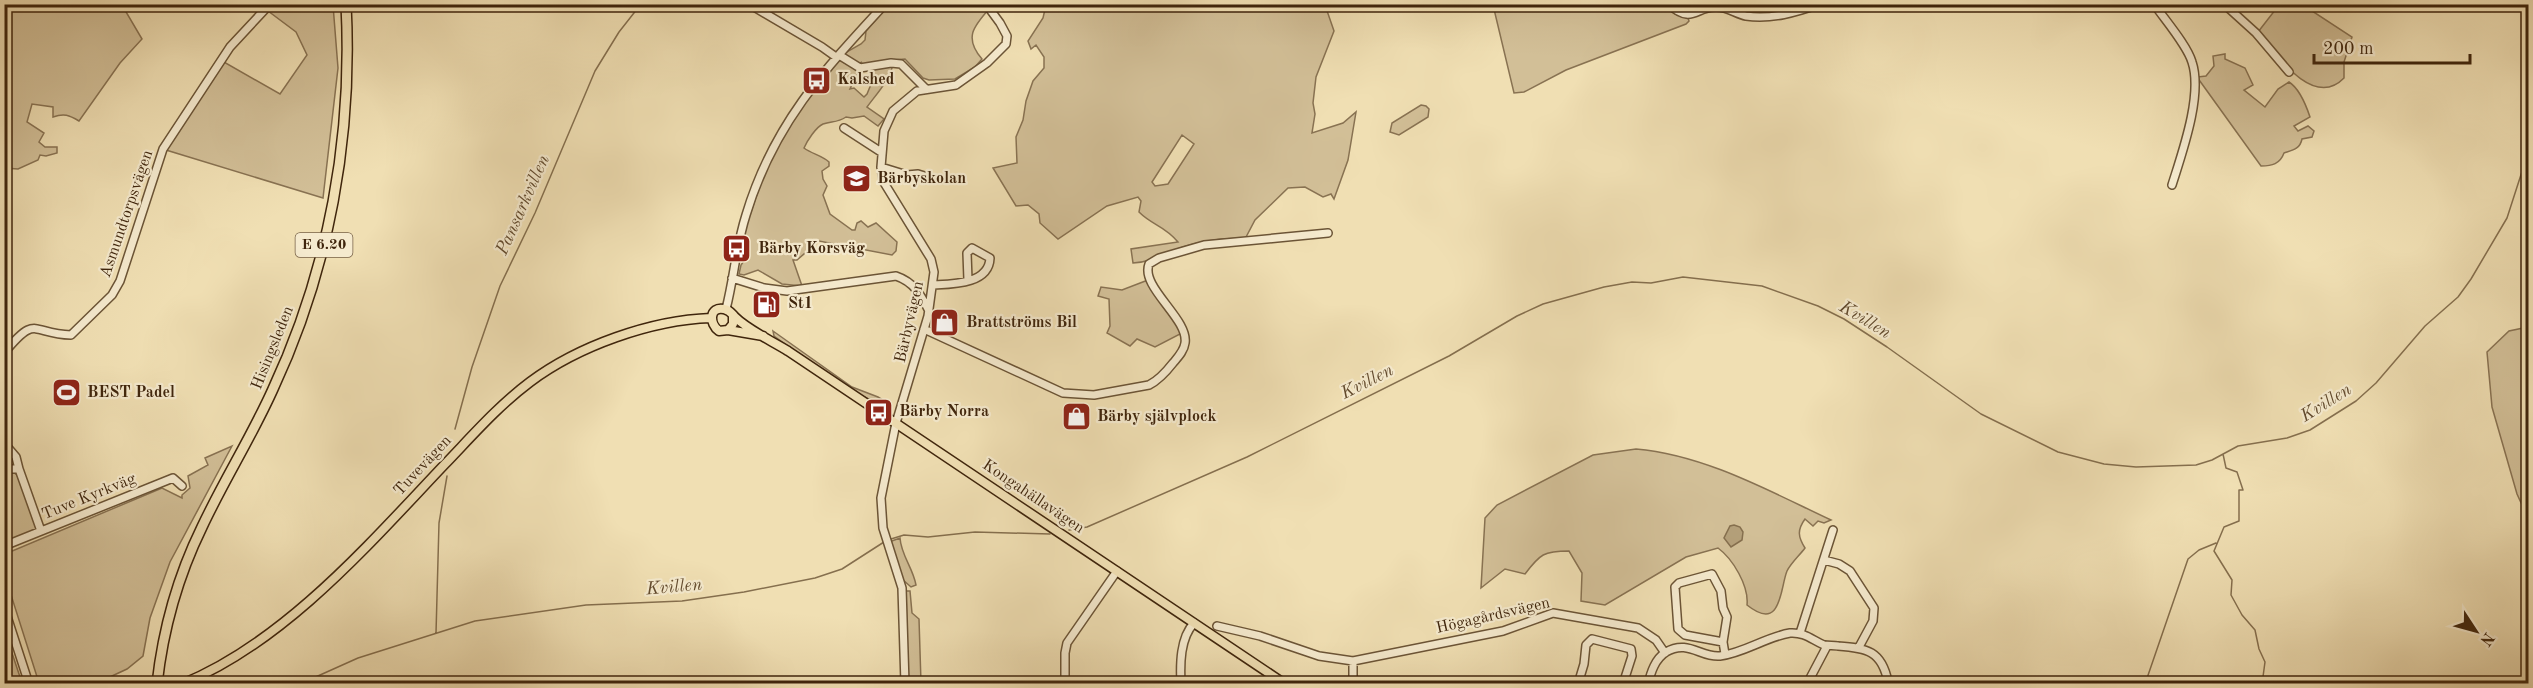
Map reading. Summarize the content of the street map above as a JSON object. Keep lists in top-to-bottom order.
{
  "streets": {
    "highway": ["E 6.20", "Hisingsleden"],
    "main road": ["Tuvevägen", "Kongahällavägen"],
    "street": [
      "Asmundtorpsvägen",
      "Bärbyvägen",
      "Tuve Kyrkväg",
      "Högagårdsvägen"
    ]
  },
  "crossings": [
    ["Bärbyvägen", "Kongahällavägen"],
    ["Tuvevägen", "Kongahällavägen"]
  ],
  "water": ["Pansarkvillen", "Kvillen"],
  "places": {
    "bus stop": ["Kalshed", "Bärby Korsväg", "Bärby Norra"],
    "school or university": ["Bärbyskolan"],
    "fuel station": ["St1"],
    "shop": ["Brattströms Bil", "Bärby självplock"],
    "sports": ["BEST Padel"]
  },
  "scale_bar": "200 m",
  "north": "bottom right"
}
